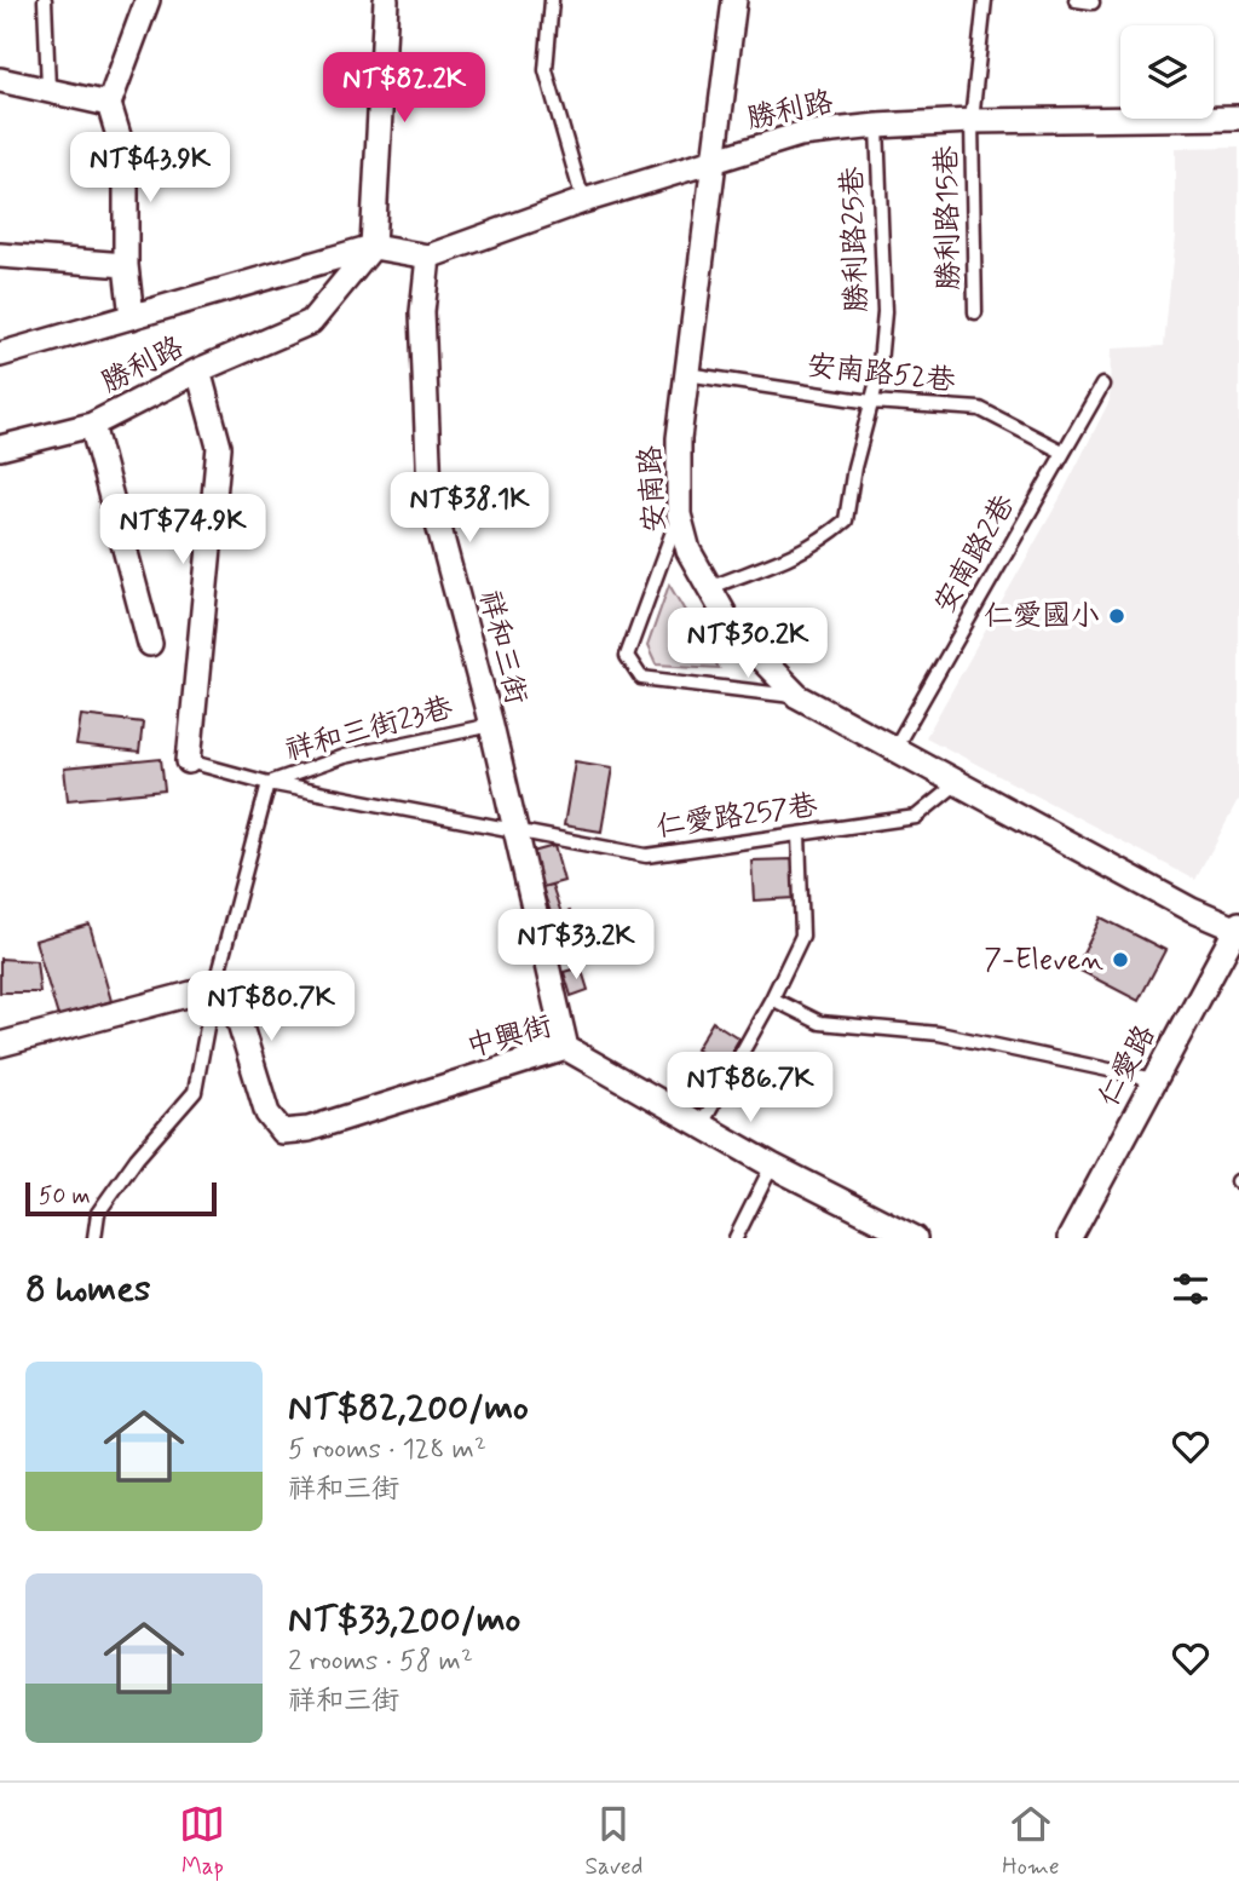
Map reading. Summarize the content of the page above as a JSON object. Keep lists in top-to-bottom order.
{
  "streets": {
    "street": [
      "勝利路",
      "安南路",
      "祥和三街",
      "中興街",
      "仁愛路"
    ],
    "lane": [
      "勝利路15巷",
      "勝利路25巷",
      "安南路52巷",
      "安南路2巷",
      "祥和三街23巷",
      "仁愛路257巷"
    ]
  },
  "crossings": [
    ["勝利路", "勝利路15巷"],
    ["勝利路", "勝利路25巷"],
    ["勝利路", "安南路"],
    ["勝利路", "祥和三街"],
    ["勝利路25巷", "安南路52巷"],
    ["勝利路25巷", "安南路"],
    ["安南路52巷", "安南路"],
    ["安南路52巷", "安南路2巷"],
    ["安南路", "安南路2巷"],
    ["安南路", "仁愛路257巷"],
    ["安南路", "仁愛路"],
    ["祥和三街", "祥和三街23巷"],
    ["祥和三街", "仁愛路257巷"],
    ["祥和三街", "中興街"],
    ["祥和三街23巷", "仁愛路257巷"],
    ["祥和三街23巷", "中興街"]
  ],
  "places": ["仁愛國小", "7-Eleven"],
  "scale_bar": "50 m",
  "page": {
    "price": [
      "NT$82.2K",
      "NT$43.9K",
      "NT$38.1K",
      "NT$74.9K",
      "NT$30.2K",
      "NT$33.2K",
      "NT$80.7K",
      "NT$86.7K"
    ],
    "scale": "50 m",
    "heading": "8 homes",
    "list": [
      {
        "name": "NT$82,200/mo",
        "note": "5 rooms · 128 m² · 祥和三街"
      },
      {
        "name": "NT$33,200/mo",
        "note": "2 rooms · 58 m² · 祥和三街"
      }
    ],
    "tabs": ["Map", "Saved", "Home"]
  }
}
